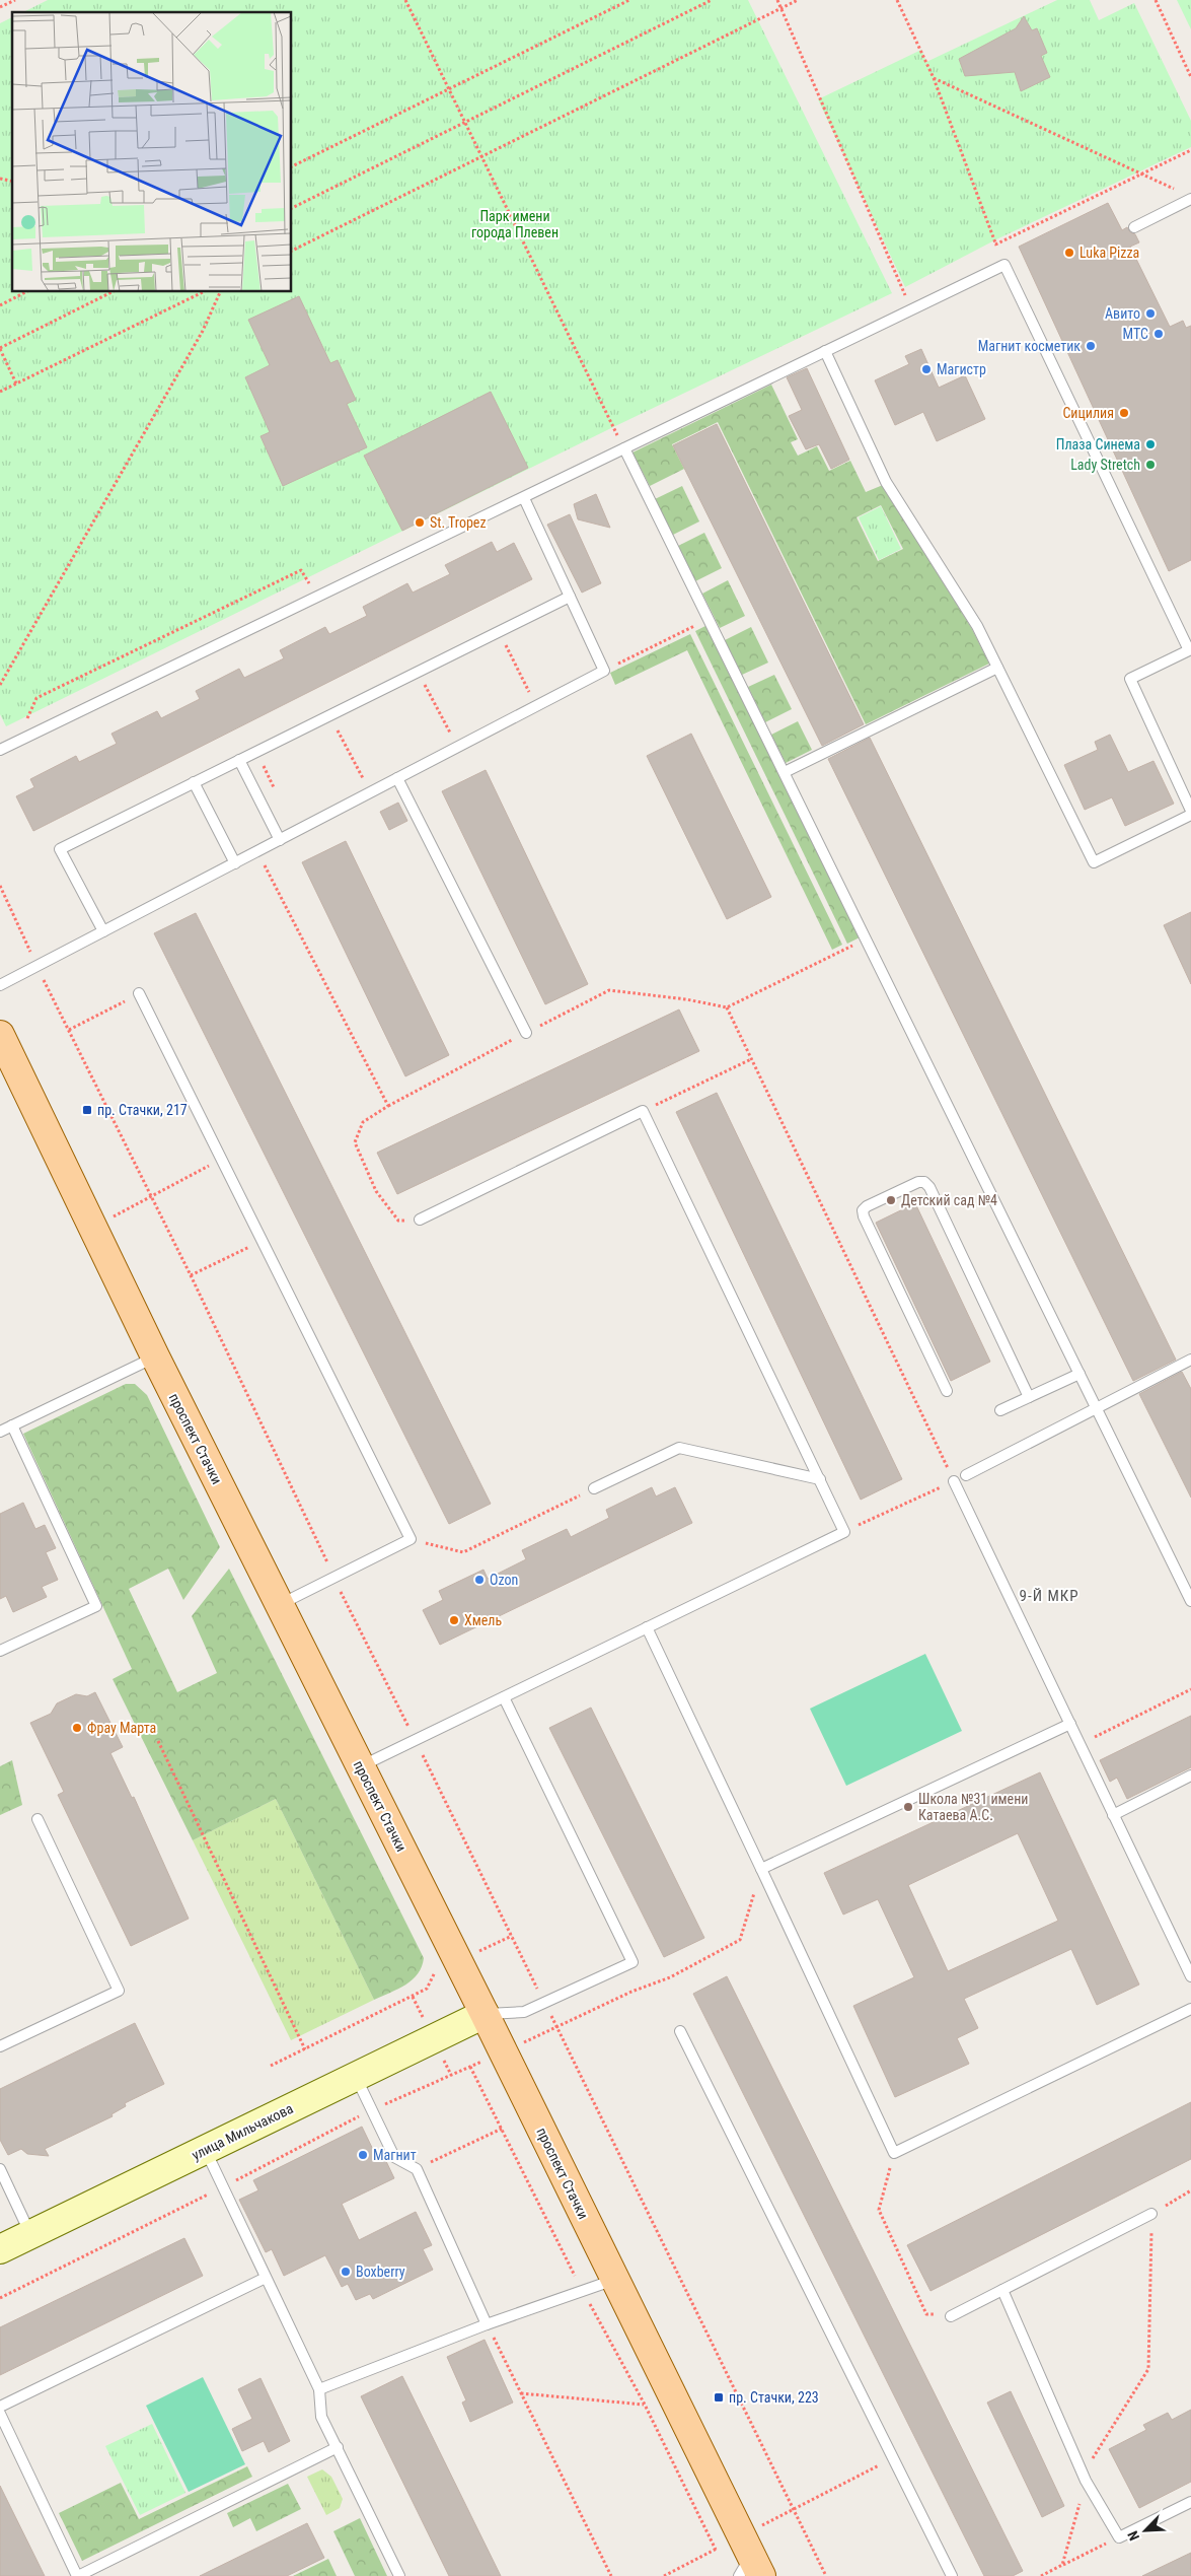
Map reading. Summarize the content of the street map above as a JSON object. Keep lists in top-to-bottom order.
{
  "streets": {
    "main road": ["проспект Стачки"],
    "street": ["улица Мильчакова"]
  },
  "crossings": [
    ["проспект Стачки", "улица Мильчакова"]
  ],
  "districts": ["9-Й МКР"],
  "parks": ["Парк имени города Плевен"],
  "places": {
    "other": [
      "Luka Pizza",
      "Авито",
      "МТС",
      "Магнит косметик",
      "Магистр",
      "Сицилия",
      "Плаза Синема",
      "Lady Stretch",
      "St. Tropez",
      "Детский сад №4",
      "Ozon",
      "Хмель",
      "Фрау Марта",
      "Школа №31 имени Катаева А.С.",
      "Магнит",
      "Boxberry"
    ],
    "transit": ["пр. Стачки, 217", "пр. Стачки, 223"]
  },
  "north": "bottom left"
}
